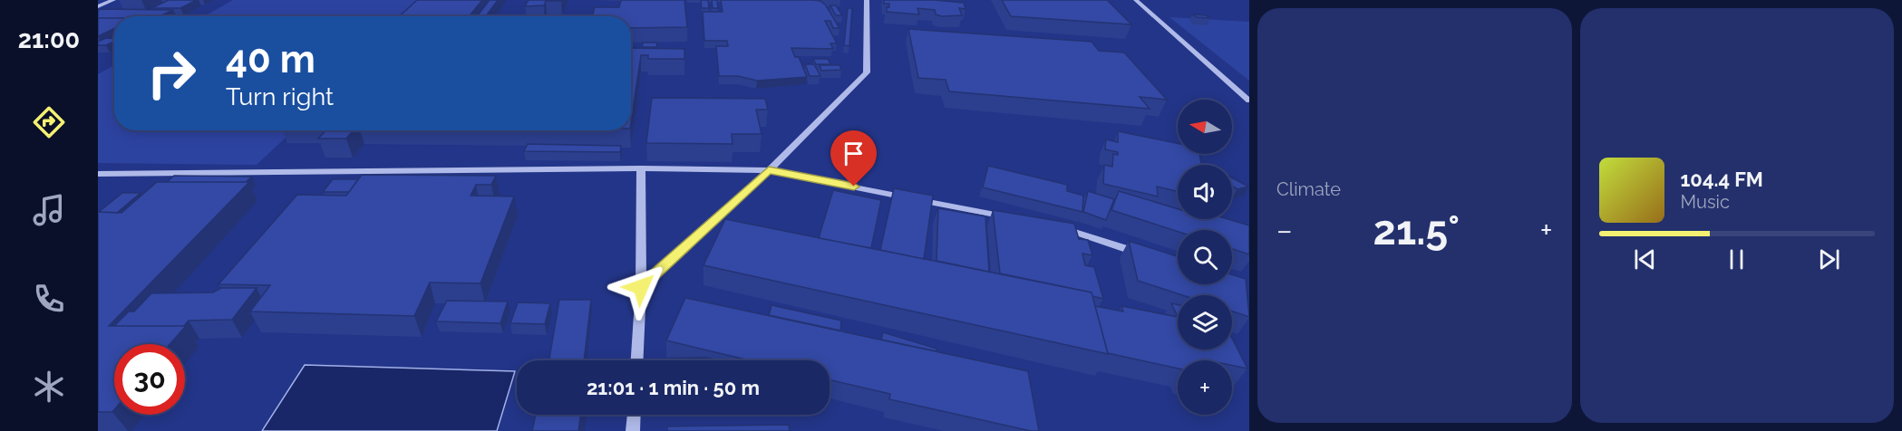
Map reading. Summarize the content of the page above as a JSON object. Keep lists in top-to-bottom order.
{
  "north": "left",
  "page": {
    "tabs": "21:00",
    "tile": "Climate",
    "turn": ["40 m", "Turn right"],
    "map_buttons": "+",
    "song": ["104.4 FM", "Music"],
    "heat": ["−", "21.5°", "+"],
    "limit": "30",
    "trip": "21:01 · 1 min · 50 m"
  }
}
